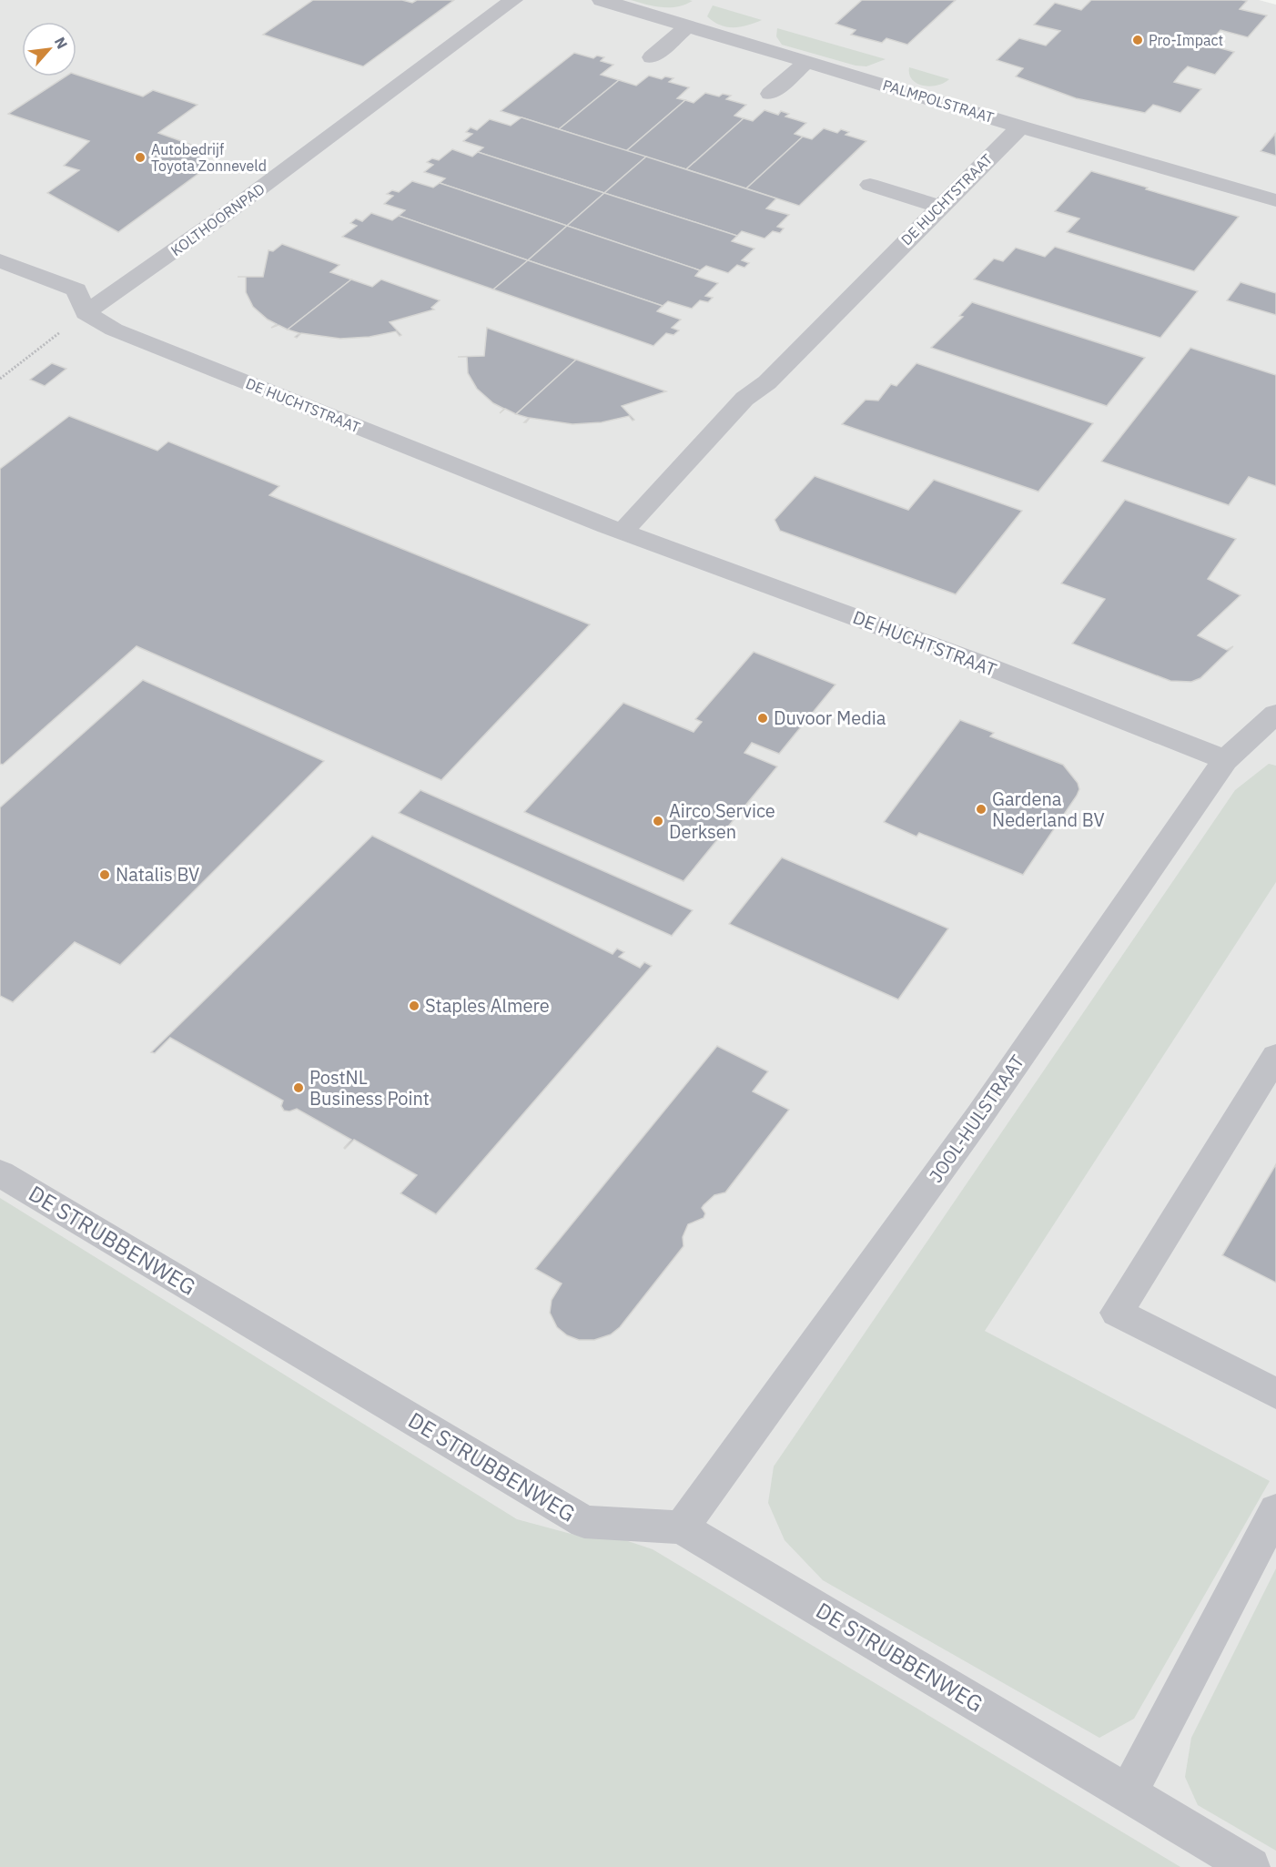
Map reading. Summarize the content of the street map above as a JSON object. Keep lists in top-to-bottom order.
{
  "streets": {
    "street": [
      "PALMPOLSTRAAT",
      "DE HUCHTSTRAAT",
      "KOLTHOORNPAD",
      "JOOL-HULSTRAAT",
      "DE STRUBBENWEG"
    ]
  },
  "crossings": [
    ["PALMPOLSTRAAT", "DE HUCHTSTRAAT"],
    ["DE HUCHTSTRAAT", "KOLTHOORNPAD"],
    ["DE HUCHTSTRAAT", "JOOL-HULSTRAAT"],
    ["JOOL-HULSTRAAT", "DE STRUBBENWEG"]
  ],
  "places": [
    "Pro-Impact",
    "Autobedrijf Toyota Zonneveld",
    "Duvoor Media",
    "Gardena Nederland BV",
    "Airco Service Derksen",
    "Natalis BV",
    "Staples Almere",
    "PostNL Business Point"
  ],
  "north": "top right"
}
